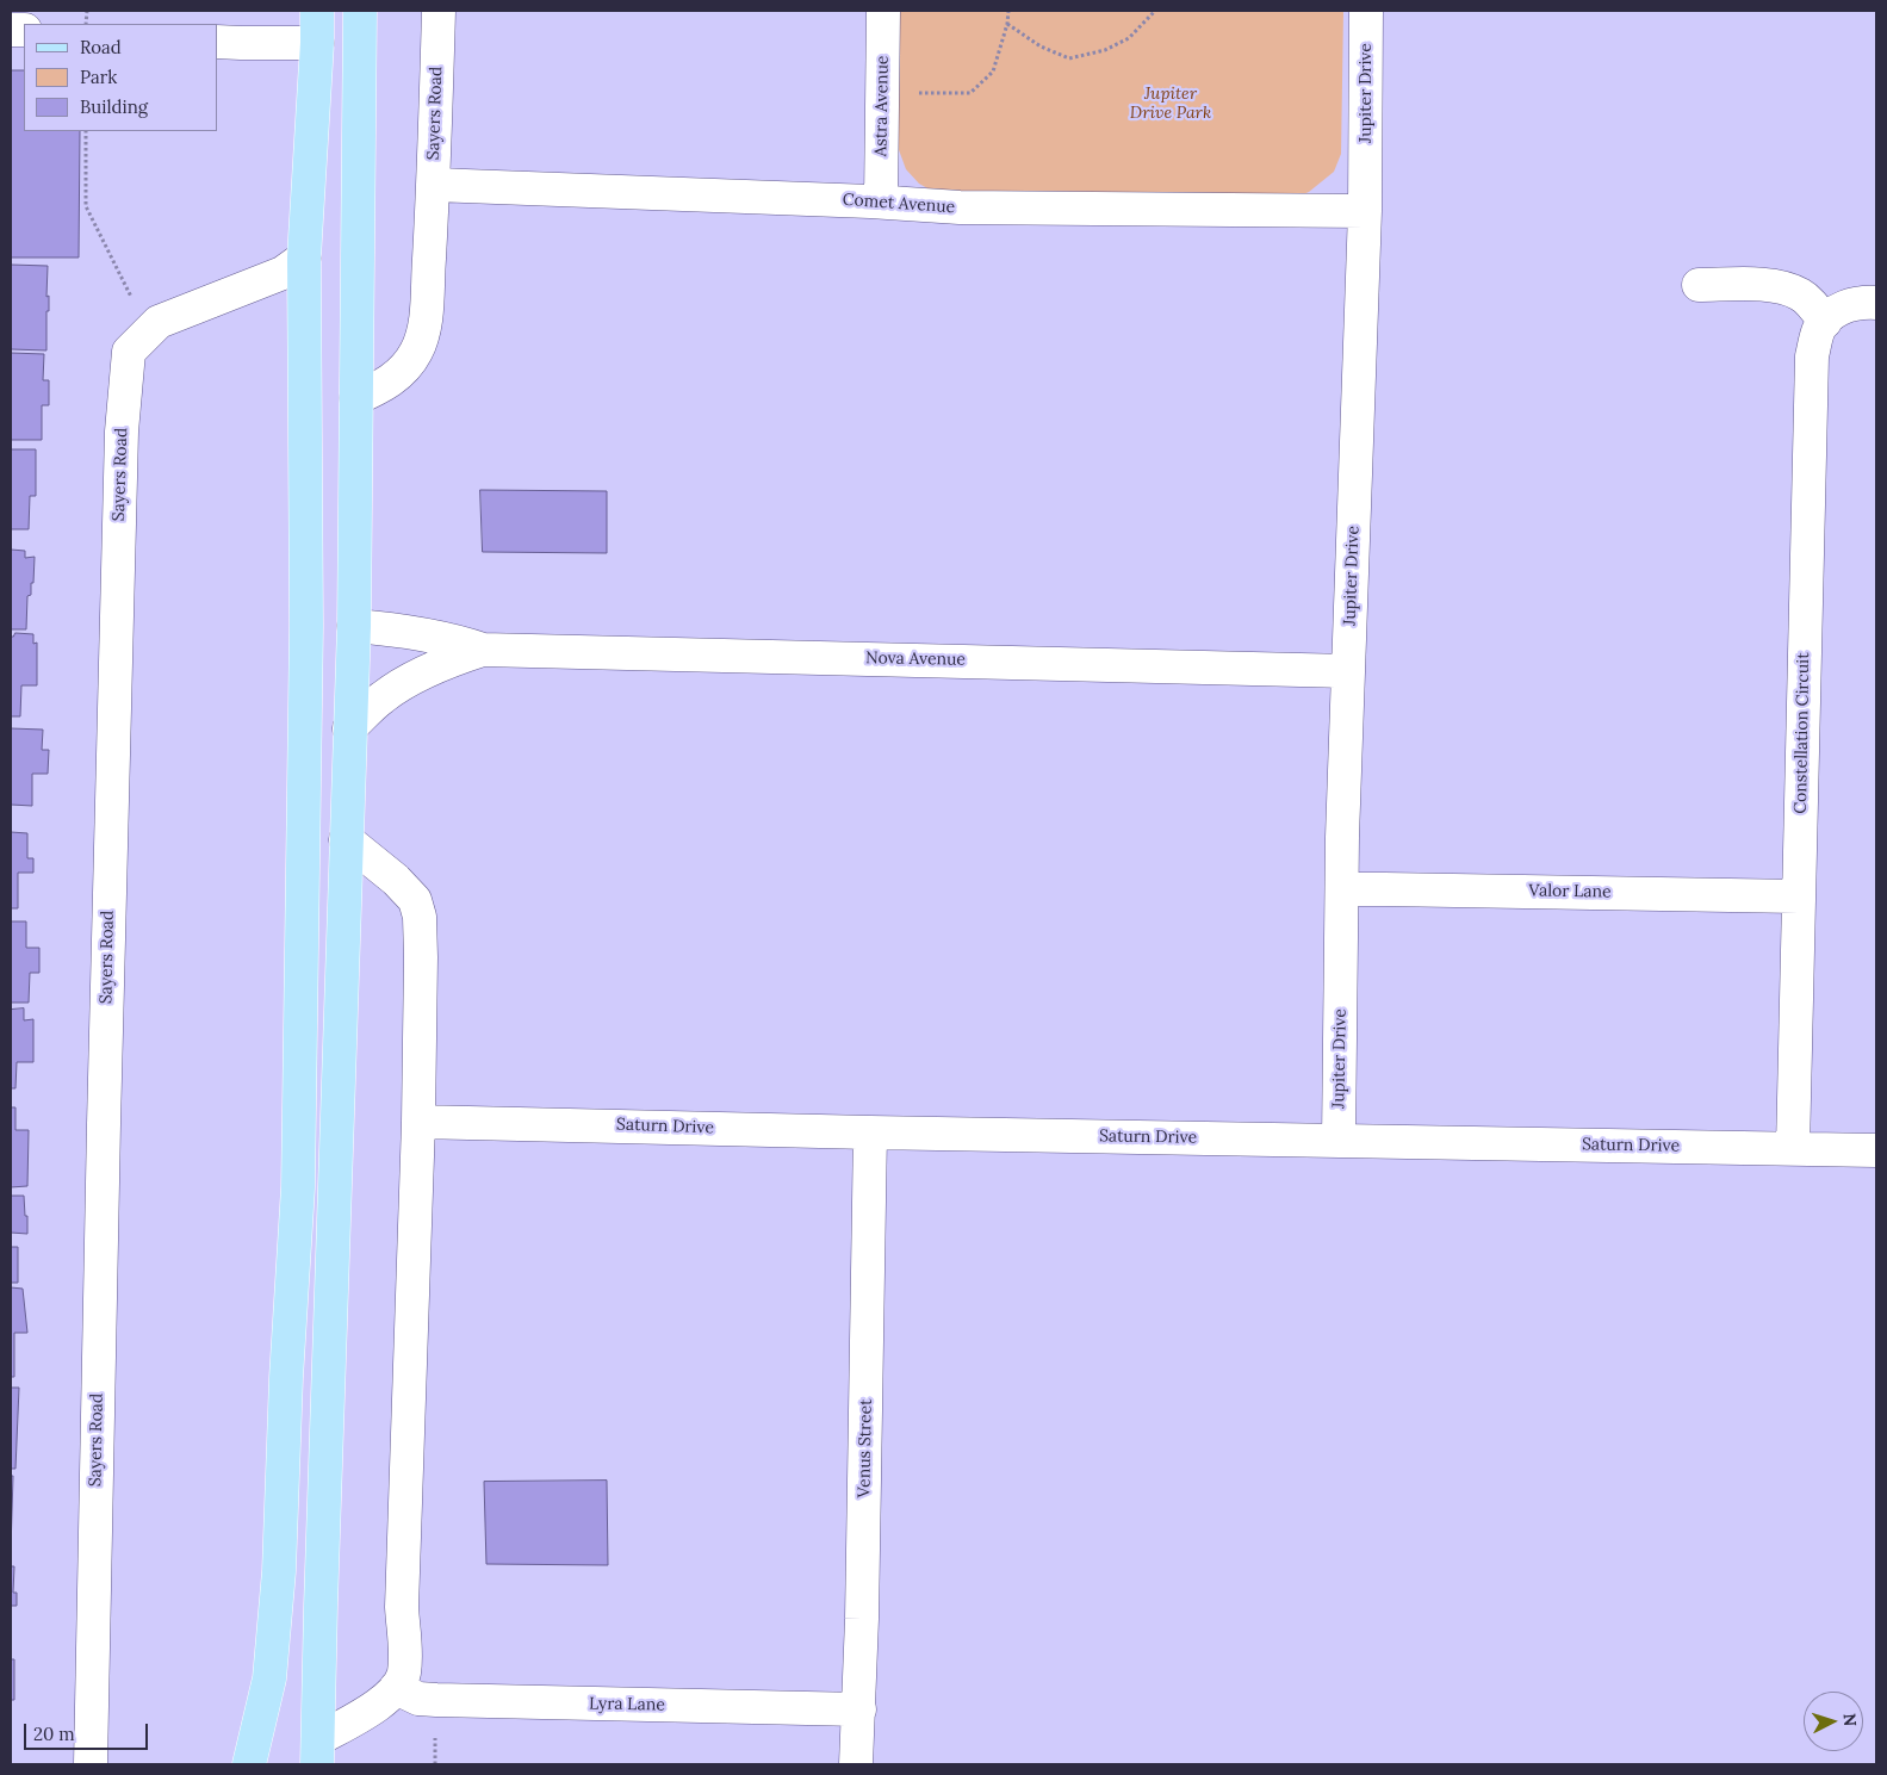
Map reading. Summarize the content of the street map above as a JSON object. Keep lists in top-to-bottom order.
{
  "streets": {
    "street": [
      "Jupiter Drive",
      "Astra Avenue",
      "Sayers Road",
      "Comet Avenue",
      "Nova Avenue",
      "Constellation Circuit",
      "Valor Lane",
      "Saturn Drive",
      "Venus Street",
      "Lyra Lane"
    ]
  },
  "crossings": [
    ["Jupiter Drive", "Comet Avenue"],
    ["Jupiter Drive", "Nova Avenue"],
    ["Jupiter Drive", "Valor Lane"],
    ["Jupiter Drive", "Saturn Drive"],
    ["Astra Avenue", "Comet Avenue"],
    ["Sayers Road", "Comet Avenue"],
    ["Constellation Circuit", "Valor Lane"],
    ["Constellation Circuit", "Saturn Drive"],
    ["Saturn Drive", "Venus Street"],
    ["Venus Street", "Lyra Lane"]
  ],
  "parks": ["Jupiter Drive Park"],
  "legend": ["Road", "Park", "Building"],
  "scale_bar": "20 m",
  "north": "right"
}
